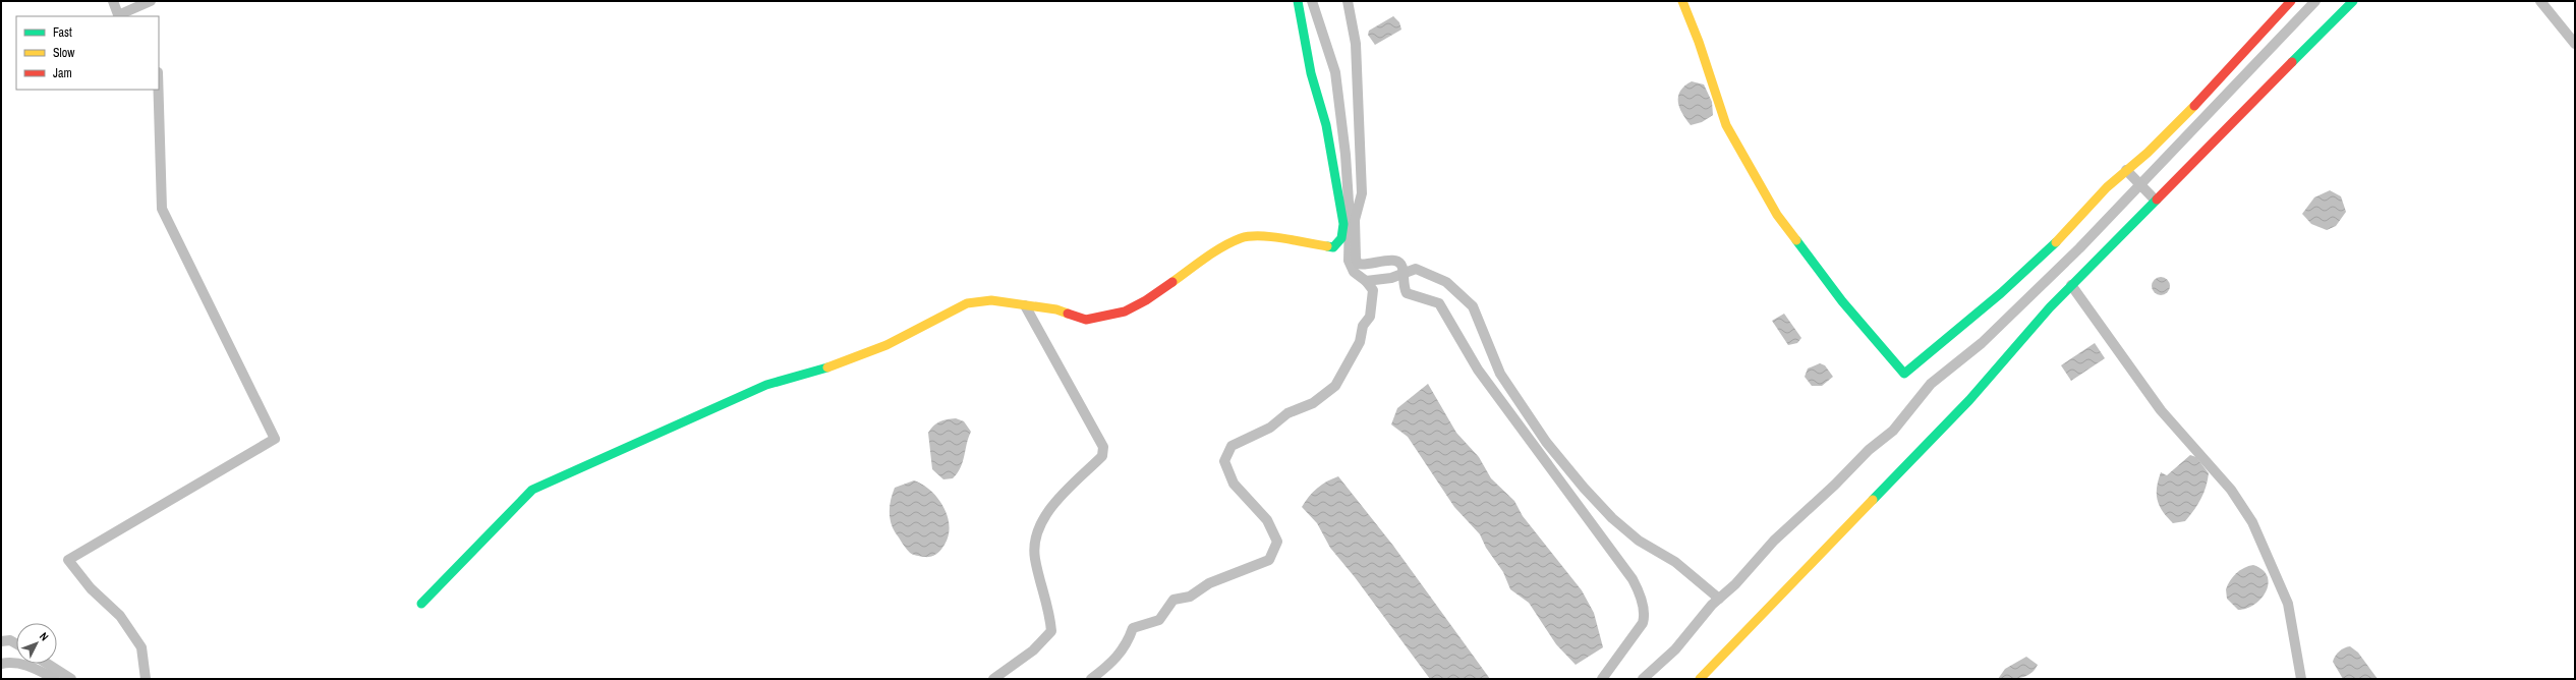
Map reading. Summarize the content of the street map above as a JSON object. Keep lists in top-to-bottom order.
{
  "legend": ["Fast", "Slow", "Jam"],
  "north": "top right"
}
